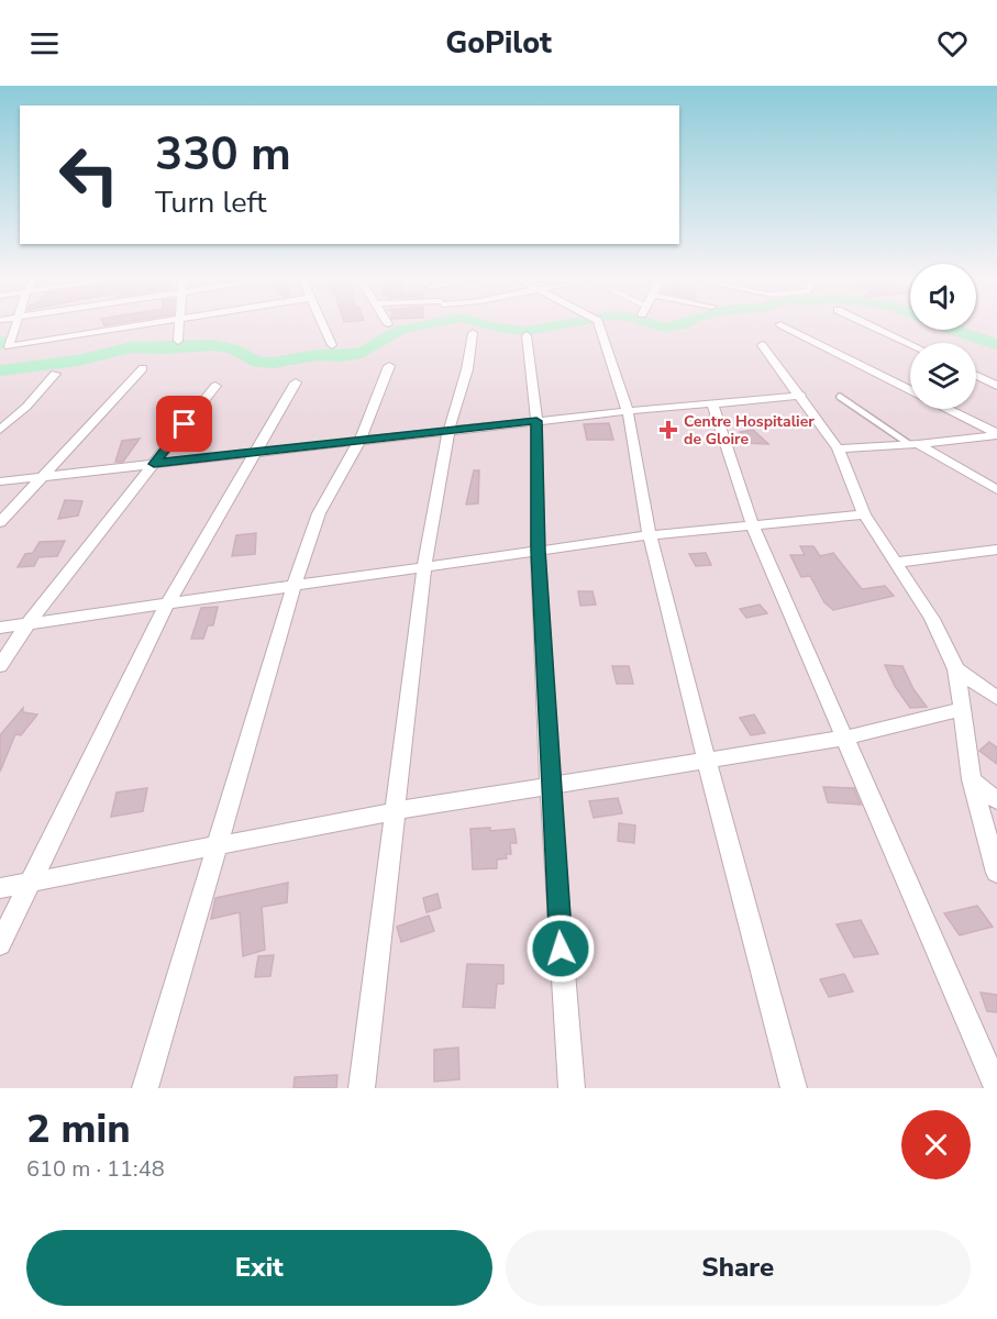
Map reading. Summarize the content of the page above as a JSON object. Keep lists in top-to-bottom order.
{
  "places": {
    "health": ["Centre Hospitalier de Gloire"]
  },
  "page": {
    "header": "GoPilot",
    "turn": ["330 m", "Turn left"],
    "heading": ["2 min", "610 m · 11:48"],
    "buttons": ["Exit", "Share"]
  }
}
